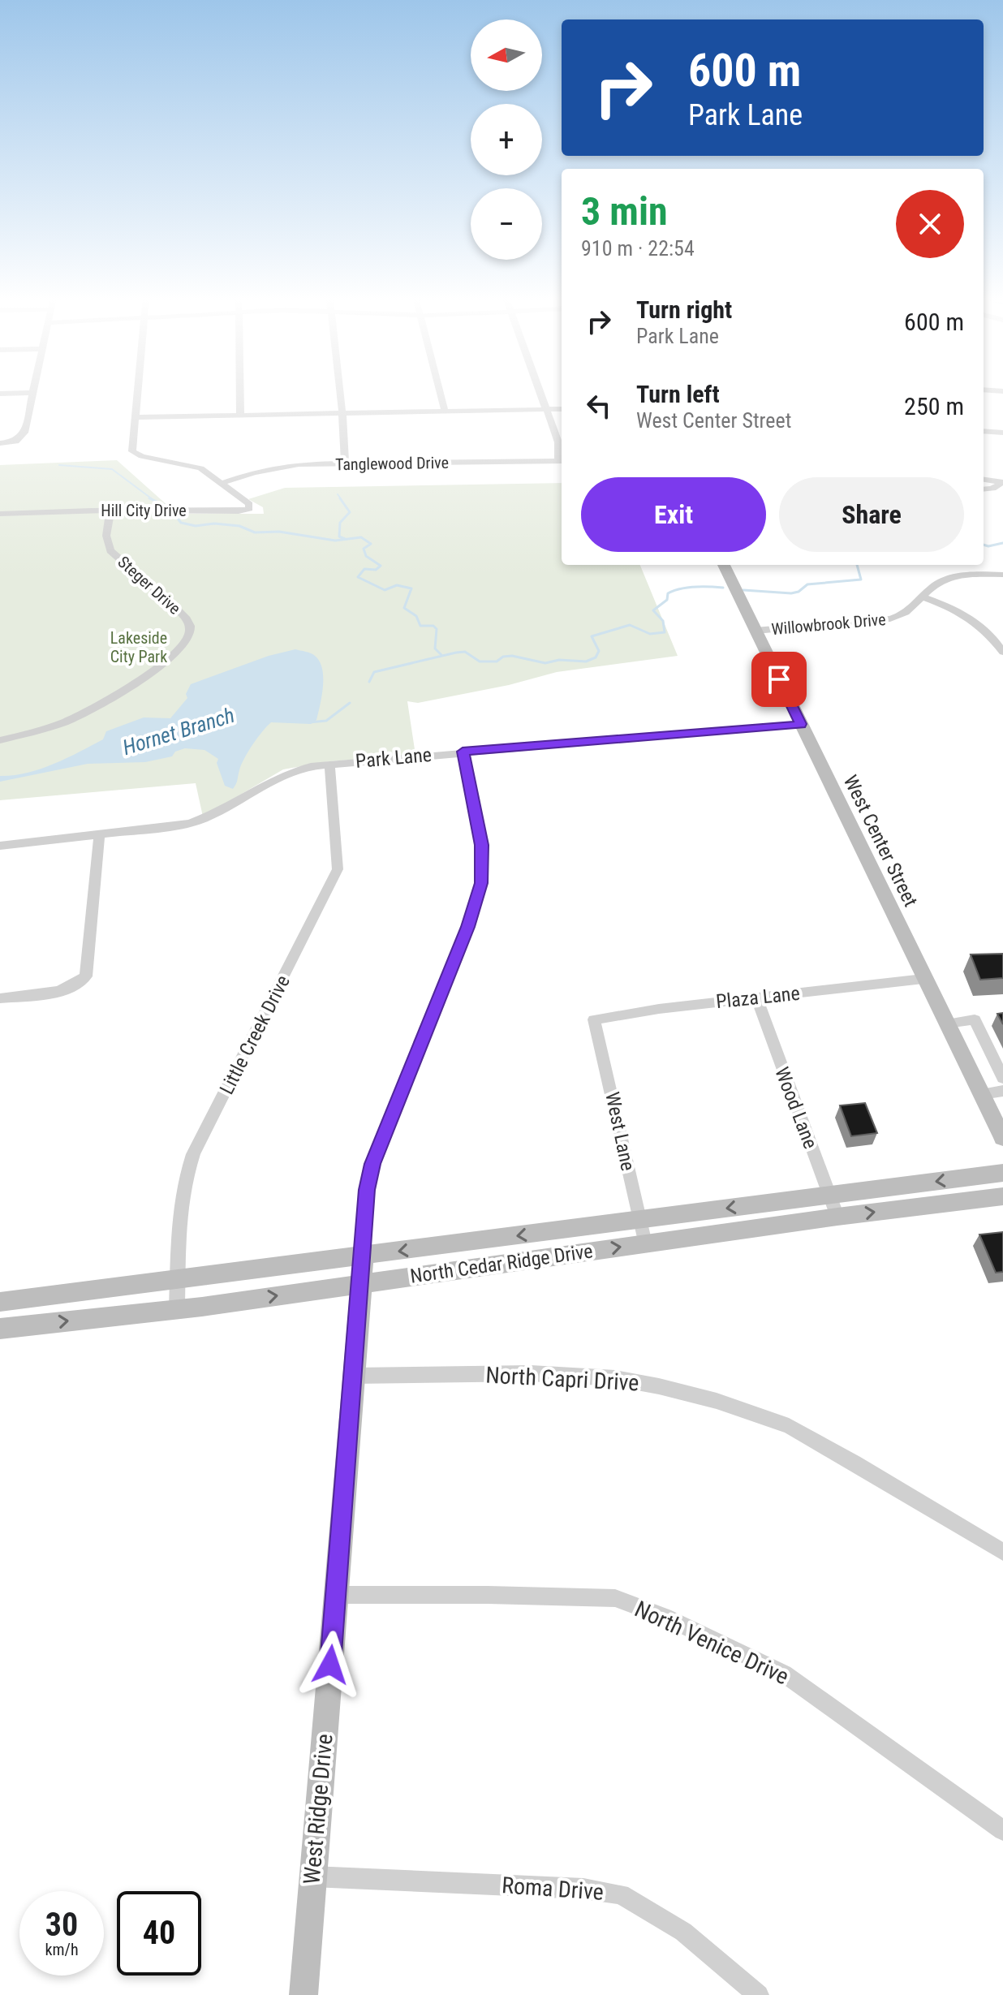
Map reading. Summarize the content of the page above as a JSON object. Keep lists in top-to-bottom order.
{
  "streets": {
    "main road": ["West Center Street", "North Cedar Ridge Drive", "West Ridge Drive"],
    "street": [
      "Tanglewood Drive",
      "Hill City Drive",
      "Steger Drive",
      "Willowbrook Drive",
      "Park Lane",
      "Plaza Lane",
      "Little Creek Drive",
      "Wood Lane",
      "West Lane",
      "North Capri Drive",
      "North Venice Drive",
      "Roma Drive"
    ]
  },
  "crossings": [
    ["Tanglewood Drive", "Hill City Drive"],
    ["Hill City Drive", "Steger Drive"],
    ["Willowbrook Drive", "West Center Street"],
    ["Park Lane", "West Center Street"],
    ["Park Lane", "Little Creek Drive"],
    ["Park Lane", "West Ridge Drive"],
    ["West Center Street", "Plaza Lane"],
    ["Plaza Lane", "Wood Lane"],
    ["Plaza Lane", "West Lane"],
    ["Little Creek Drive", "North Cedar Ridge Drive"],
    ["Wood Lane", "North Cedar Ridge Drive"],
    ["West Lane", "North Cedar Ridge Drive"],
    ["North Cedar Ridge Drive", "West Ridge Drive"],
    ["North Capri Drive", "West Ridge Drive"],
    ["North Venice Drive", "West Ridge Drive"],
    ["West Ridge Drive", "Roma Drive"]
  ],
  "water": ["Hornet Branch"],
  "parks": ["Lakeside City Park"],
  "north": "left",
  "page": {
    "map_buttons": ["+", "−"],
    "turn": ["600 m", "Park Lane"],
    "heading": ["3 min", "910 m · 22:54"],
    "list": [
      {
        "name": "Turn right",
        "note": "Park Lane",
        "value": "600 m"
      },
      {
        "name": "Turn left",
        "note": "West Center Street",
        "value": "250 m"
      }
    ],
    "buttons": ["Exit", "Share"],
    "speed": "30 km/h",
    "limit": "40"
  }
}
